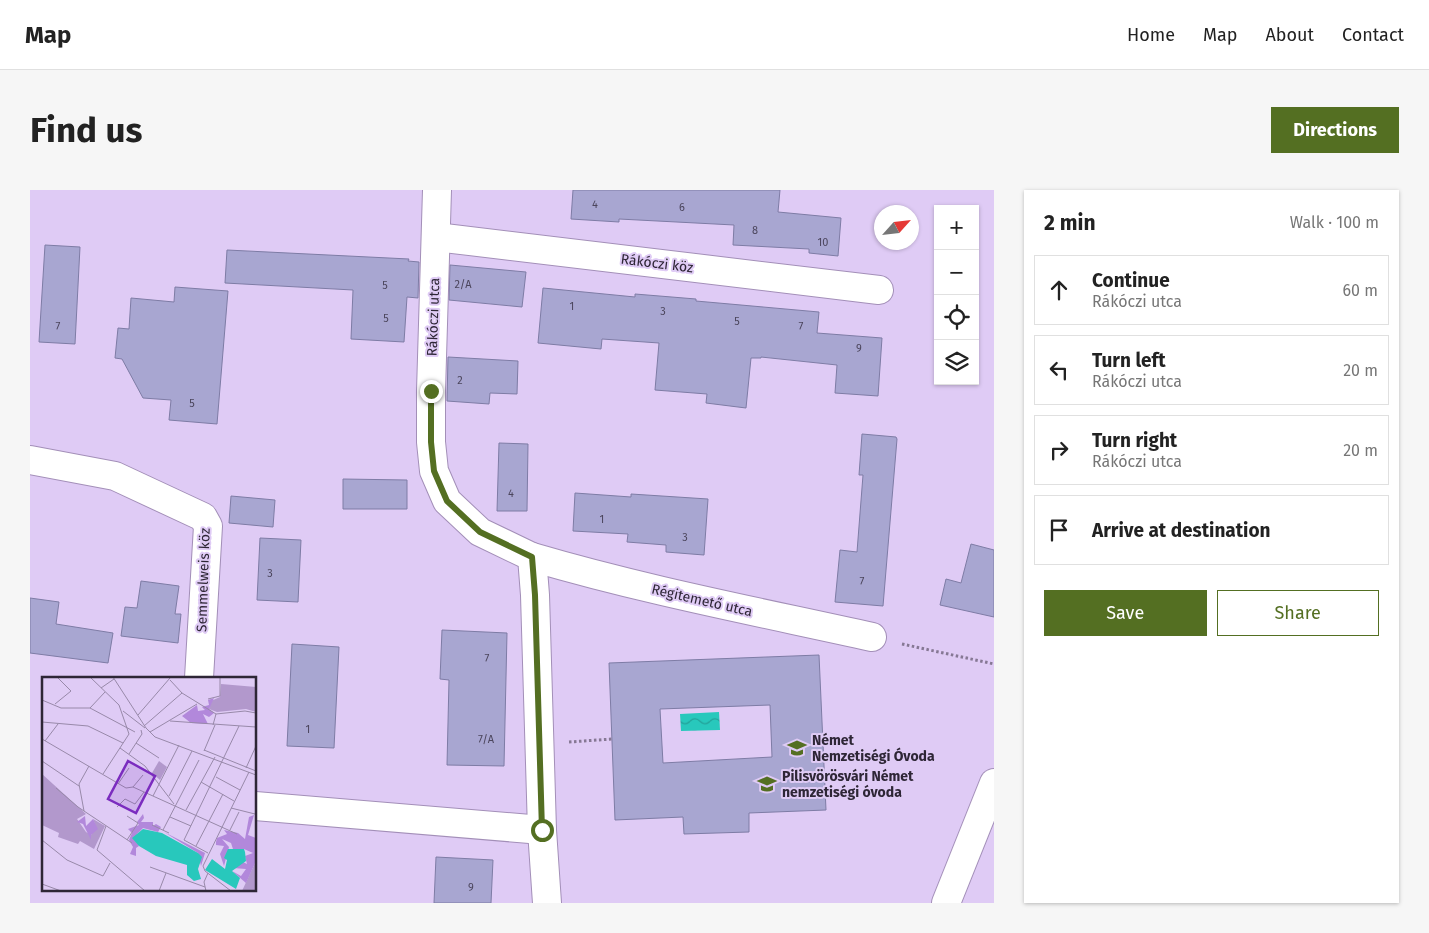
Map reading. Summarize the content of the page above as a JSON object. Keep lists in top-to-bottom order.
{
  "streets": {
    "street": [
      "Rákóczi köz",
      "Rákóczi utca",
      "Semmelweis köz",
      "Régitemető utca"
    ]
  },
  "crossings": [
    ["Rákóczi köz", "Rákóczi utca"],
    ["Rákóczi utca", "Régitemető utca"]
  ],
  "places": {
    "school or university": ["Német Nemzetiségi Óvoda", "Pilisvörösvári Német nemzetiségi óvoda"]
  },
  "house_numbers": [
    "4",
    "6",
    "8",
    "10",
    "2/A",
    "5",
    "1",
    "3",
    "5",
    "5",
    "7",
    "7",
    "9",
    "2",
    "5",
    "4",
    "1",
    "3",
    "3",
    "7",
    "7",
    "1",
    "7/A",
    "9"
  ],
  "north": "top right",
  "page": {
    "header": "Map",
    "nav": [
      "Home",
      "Map",
      "About",
      "Contact"
    ],
    "buttons": [
      "Directions",
      ["Save", "Share"]
    ],
    "title": "Find us",
    "heading": ["2 min", "Walk · 100 m"],
    "map_buttons": ["+", "−"],
    "list": [
      ["Continue", "Rákóczi utca", "60 m"],
      ["Turn left", "Rákóczi utca", "20 m"],
      ["Turn right", "Rákóczi utca", "20 m"],
      "Arrive at destination"
    ]
  }
}
